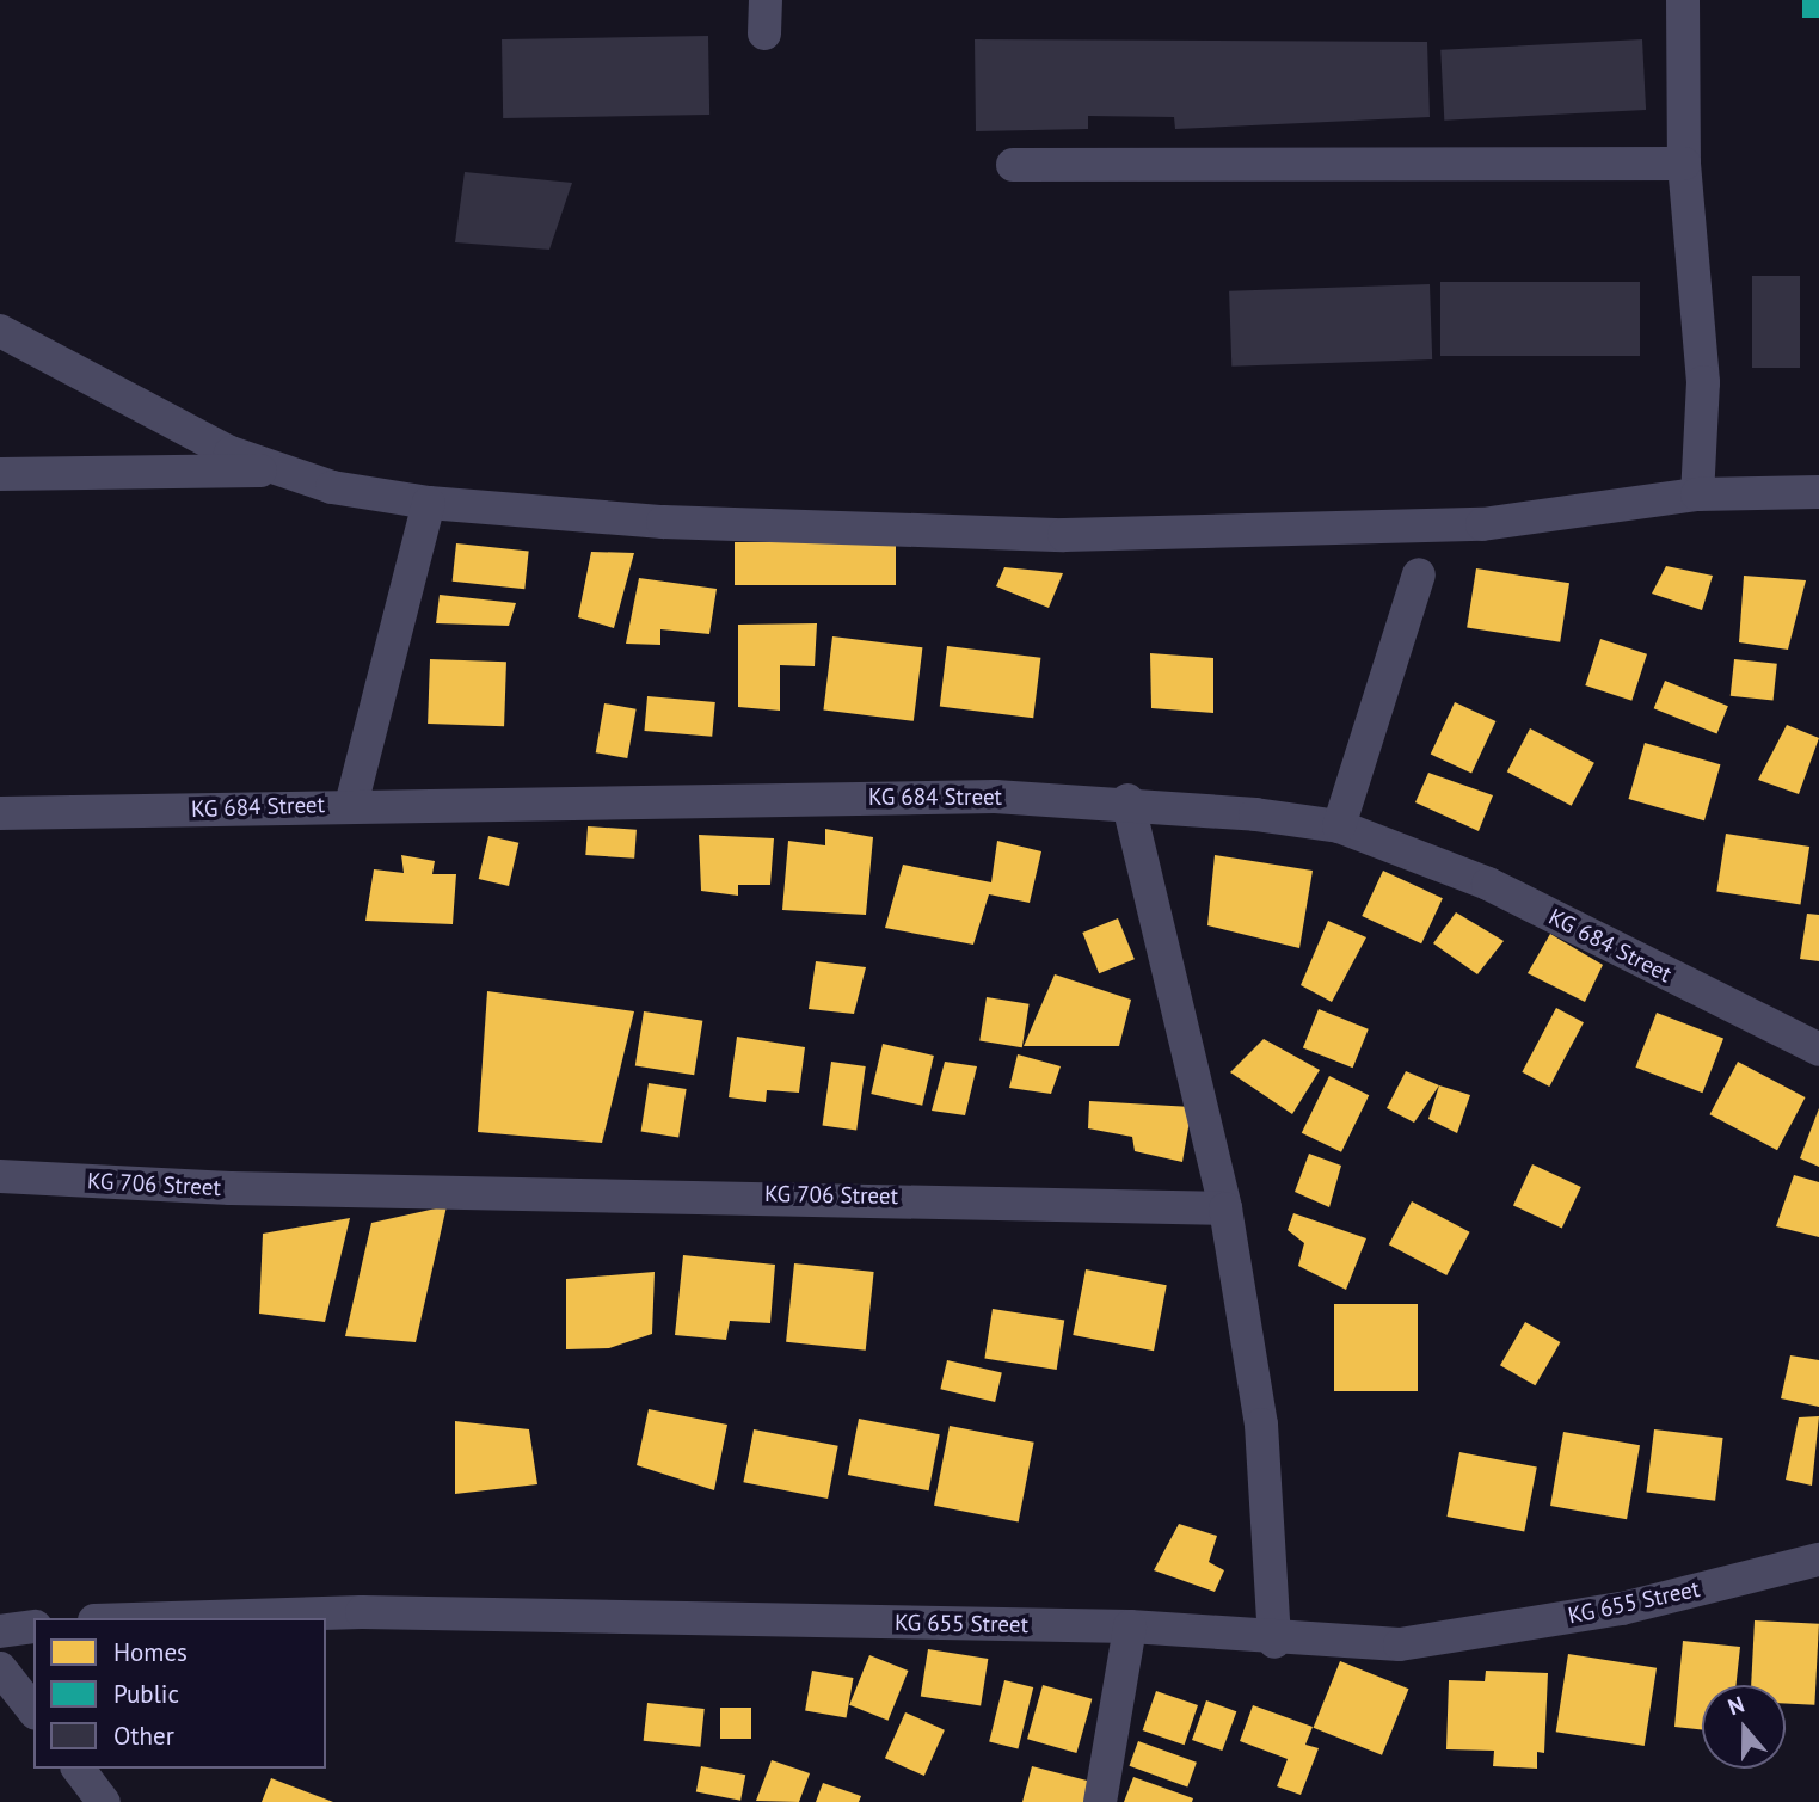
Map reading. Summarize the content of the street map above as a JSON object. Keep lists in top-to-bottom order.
{
  "streets": {
    "street": ["KG 684 Street", "KG 706 Street", "KG 655 Street"]
  },
  "legend": ["Homes", "Public", "Other"],
  "north": "top"
}
